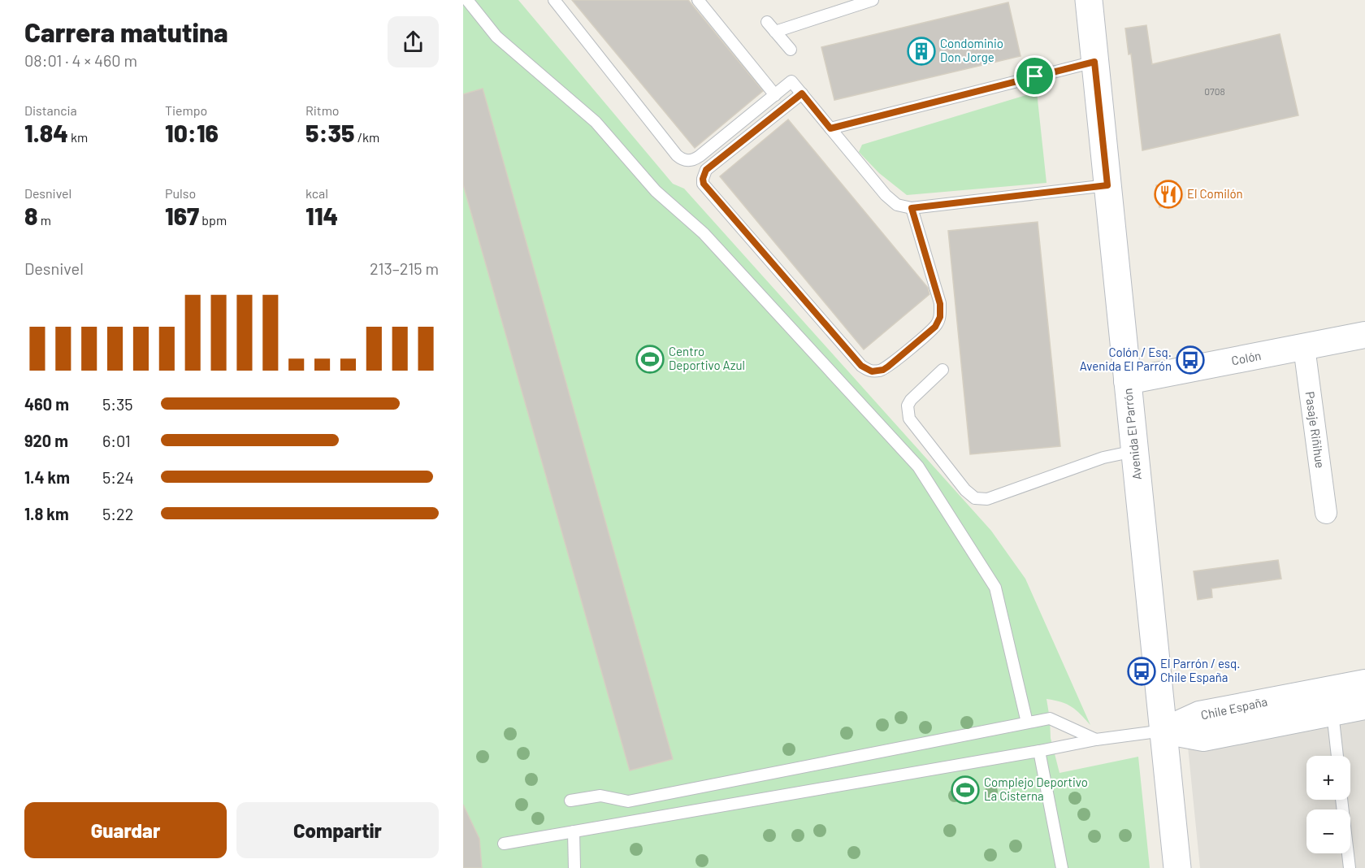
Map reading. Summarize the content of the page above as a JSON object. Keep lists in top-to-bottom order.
{
  "streets": {
    "main road": ["Avenida El Parrón"],
    "street": ["Colón", "Pasaje Riñihue", "Chile España"]
  },
  "crossings": [
    ["Colón", "Pasaje Riñihue"],
    ["Colón", "Avenida El Parrón"],
    ["Avenida El Parrón", "Chile España"]
  ],
  "places": {
    "building": ["Condominio Don Jorge"],
    "restaurant": ["El Comilón"],
    "sports": ["Centro Deportivo Azul", "Complejo Deportivo La Cisterna"],
    "bus stop": ["Colón / Esq. Avenida El Parrón", "El Parrón / esq. Chile España"]
  },
  "house_numbers": ["0708"],
  "page": {
    "heading": ["Carrera matutina", "08:01 · 4 × 460 m"],
    "stats": [
      ["Distancia", "1.84 km"],
      ["Tiempo", "10:16"],
      ["Ritmo", "5:35 /km"],
      ["Desnivel", "8 m"],
      ["Pulso", "167 bpm"],
      ["kcal", "114"]
    ],
    "chart": ["Desnivel", "213–215 m"],
    "list": [
      {
        "name": "460 m",
        "note": "5:35"
      },
      {
        "name": "920 m",
        "note": "6:01"
      },
      {
        "name": "1.4 km",
        "note": "5:24"
      },
      {
        "name": "1.8 km",
        "note": "5:22"
      }
    ],
    "map_buttons": ["+", "−"],
    "buttons": ["Guardar", "Compartir"]
  }
}
